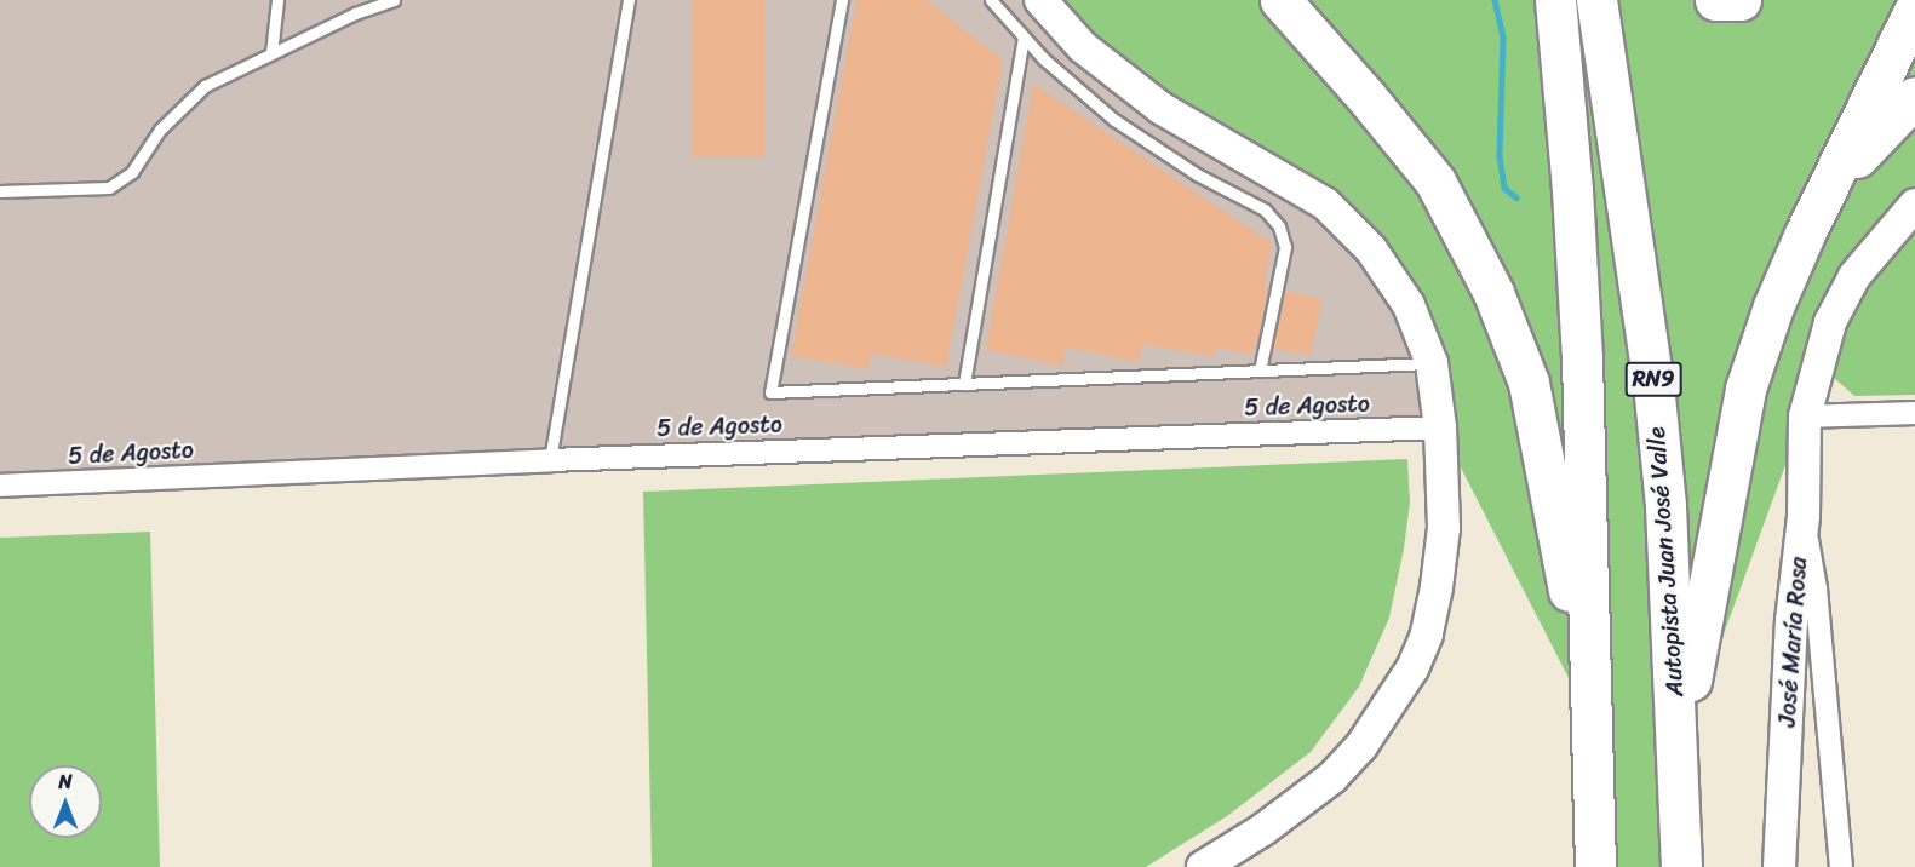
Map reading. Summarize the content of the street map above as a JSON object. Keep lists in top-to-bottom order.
{
  "streets": {
    "highway": ["RN9", "Autopista Juan José Valle"],
    "main road": ["José María Rosa"],
    "street": ["5 de Agosto"]
  },
  "north": "top"
}
